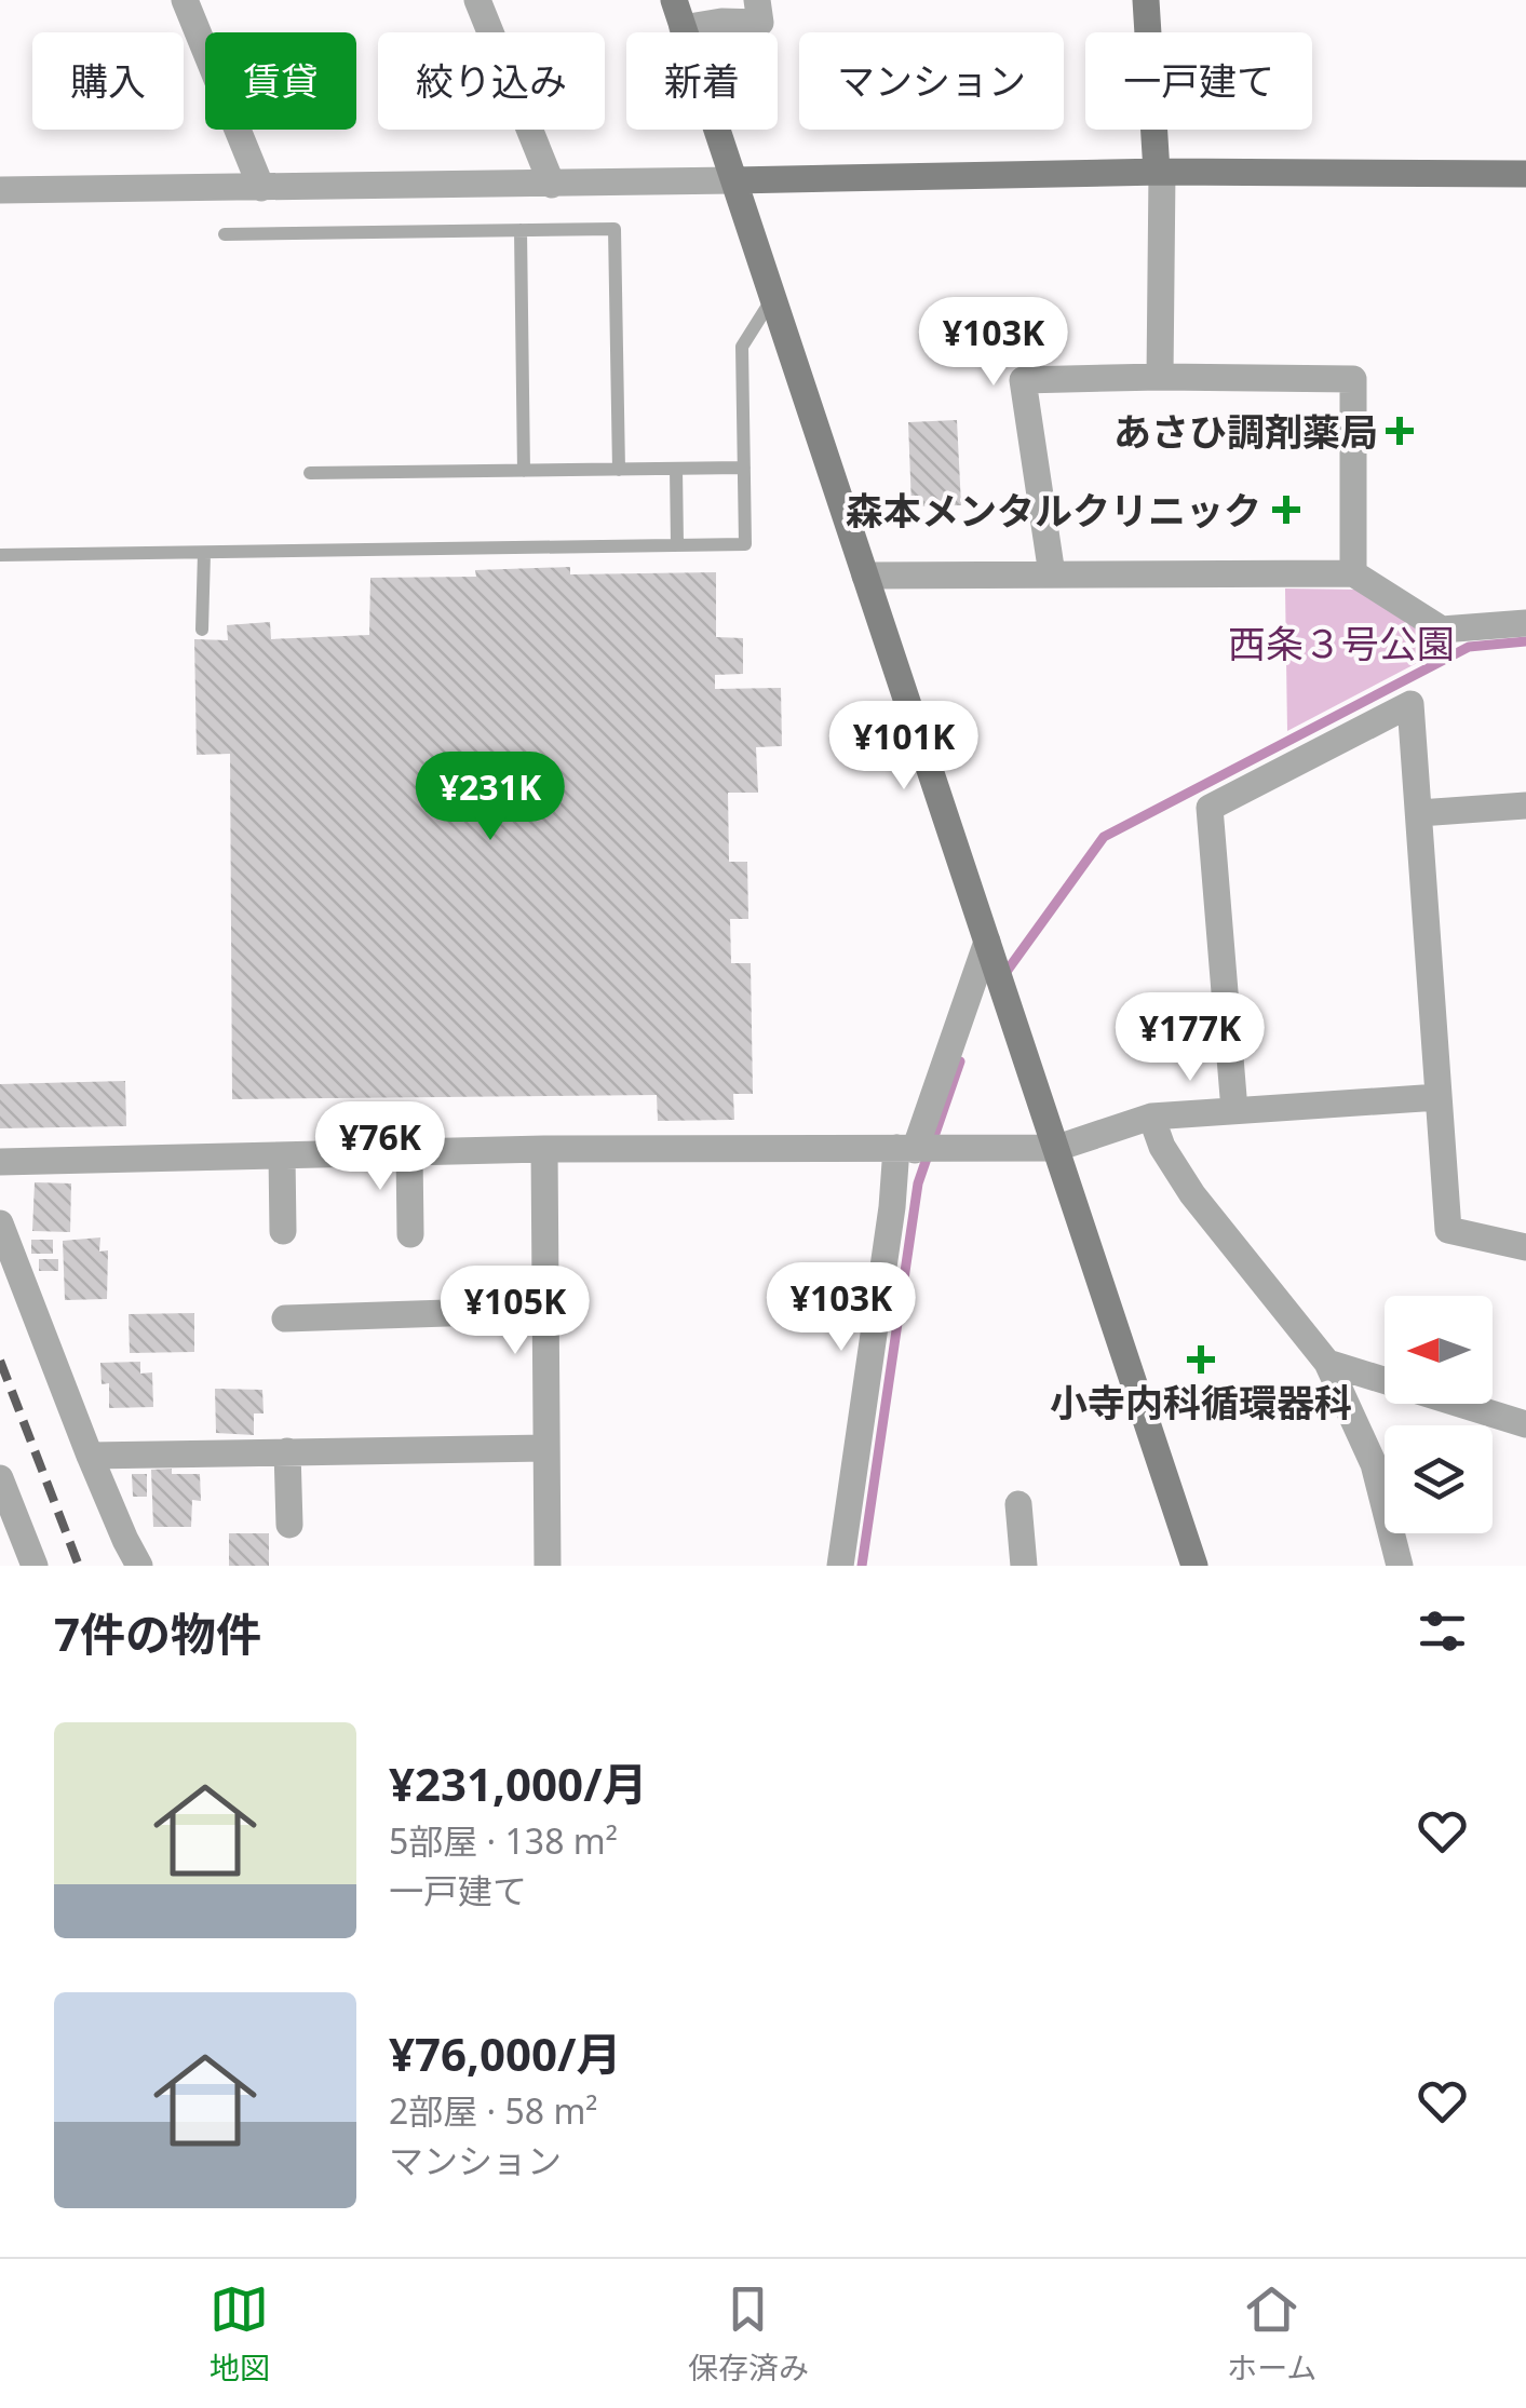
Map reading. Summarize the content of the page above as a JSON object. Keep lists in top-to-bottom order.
{
  "parks": ["西条３号公園"],
  "places": {
    "health": ["あさひ調剤薬局", "森本メンタルクリニック", "小寺内科循環器科"]
  },
  "north": "left",
  "page": {
    "chip": [
      "購入",
      "賃貸",
      "絞り込み",
      "新着",
      "マンション",
      "一戸建て"
    ],
    "price": [
      "¥103K",
      "¥101K",
      "¥231K",
      "¥177K",
      "¥76K",
      "¥103K",
      "¥105K"
    ],
    "heading": "7件の物件",
    "list": [
      {
        "name": "¥231,000/月",
        "note": "5部屋 · 138 m² · 一戸建て"
      },
      {
        "name": "¥76,000/月",
        "note": "2部屋 · 58 m² · マンション"
      }
    ],
    "tabs": ["地図", "保存済み", "ホーム"]
  }
}
